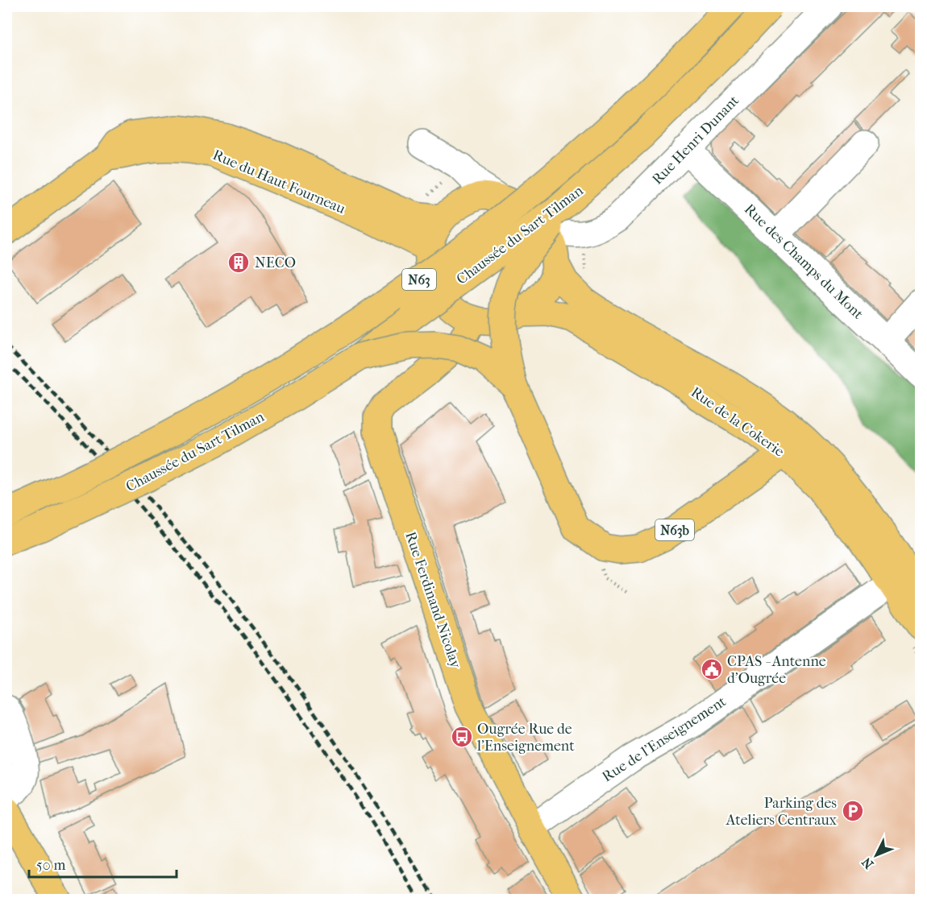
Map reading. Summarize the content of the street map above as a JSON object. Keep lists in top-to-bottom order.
{
  "streets": {
    "main road": [
      "Rue du Haut Fourneau",
      "Chaussée du Sart Tilman",
      "N63",
      "Rue de la Cokerie",
      "N63b",
      "Rue Ferdinand Nicolay"
    ],
    "street": ["Rue Henri Dunant", "Rue des Champs du Mont", "Rue de l'Enseignement"]
  },
  "crossings": [
    ["Rue Henri Dunant", "Rue du Haut Fourneau"],
    ["Rue Henri Dunant", "Rue des Champs du Mont"],
    ["Rue Henri Dunant", "Rue de la Cokerie"],
    ["Rue Henri Dunant", "Rue Ferdinand Nicolay"],
    ["Rue du Haut Fourneau", "Rue de la Cokerie"],
    ["Rue du Haut Fourneau", "Rue Ferdinand Nicolay"],
    ["Rue de la Cokerie", "N63b"],
    ["Rue de la Cokerie", "Rue Ferdinand Nicolay"],
    ["Rue de la Cokerie", "Rue de l'Enseignement"],
    ["Rue Ferdinand Nicolay", "Rue de l'Enseignement"]
  ],
  "places": {
    "building": ["NECO"],
    "public building": ["CPAS - Antenne d'Ougrée"],
    "bus stop": ["Ougrée Rue de l'Enseignement"],
    "parking": ["Parking des Ateliers Centraux"]
  },
  "scale_bar": "50 m",
  "north": "bottom left"
}
